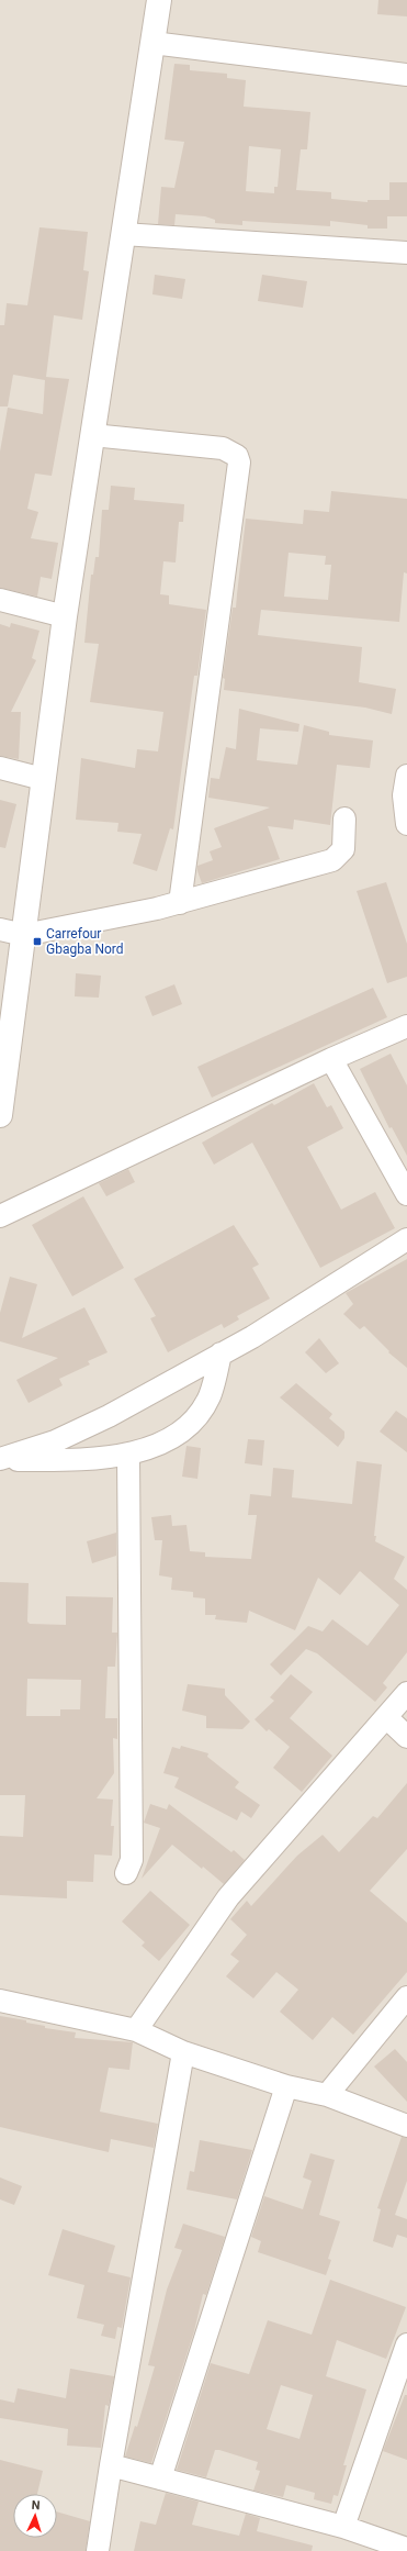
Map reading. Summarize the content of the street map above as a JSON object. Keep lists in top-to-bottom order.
{
  "places": {
    "transit": ["Carrefour Gbagba Nord"]
  },
  "north": "top"
}
